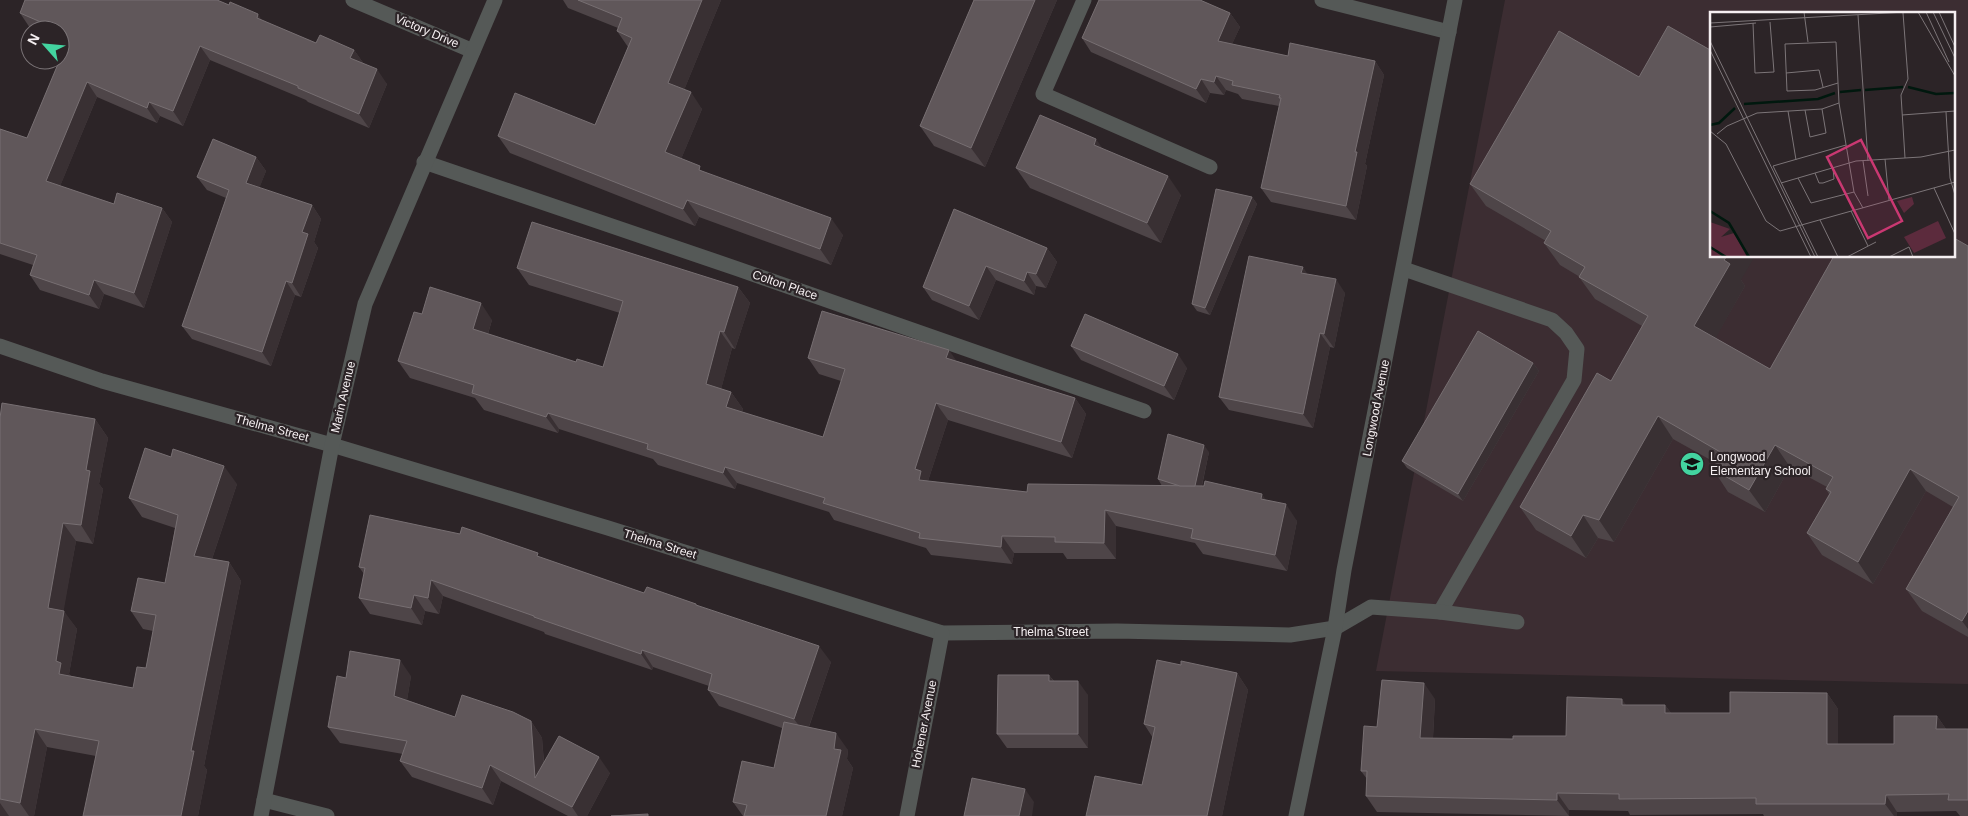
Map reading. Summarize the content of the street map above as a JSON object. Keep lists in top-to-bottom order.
{
  "streets": {
    "street": [
      "Victory Drive",
      "Colton Place",
      "Marin Avenue",
      "Longwood Avenue",
      "Thelma Street",
      "Hohener Avenue"
    ]
  },
  "crossings": [
    ["Victory Drive", "Marin Avenue"],
    ["Colton Place", "Marin Avenue"],
    ["Marin Avenue", "Thelma Street"],
    ["Longwood Avenue", "Thelma Street"],
    ["Thelma Street", "Hohener Avenue"]
  ],
  "places": {
    "school or university": ["Longwood Elementary School"]
  },
  "north": "top left"
}
